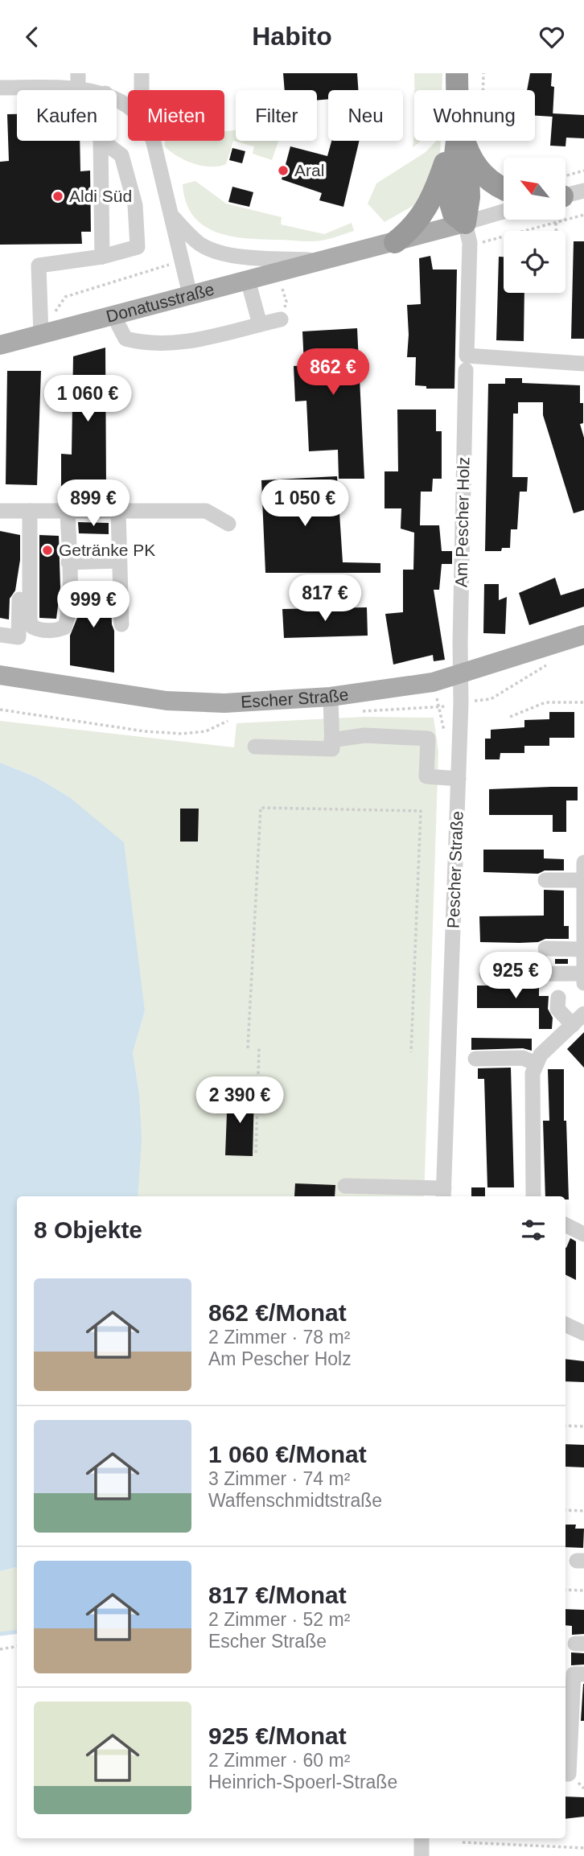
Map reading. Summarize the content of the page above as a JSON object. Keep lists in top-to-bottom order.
{
  "streets": {
    "main road": ["Donatusstraße", "Escher Straße"],
    "street": ["Am Pescher Holz", "Pescher Straße"]
  },
  "crossings": [
    ["Donatusstraße", "Am Pescher Holz"],
    ["Am Pescher Holz", "Escher Straße"],
    ["Am Pescher Holz", "Pescher Straße"],
    ["Escher Straße", "Pescher Straße"]
  ],
  "places": ["Aral", "Aldi Süd", "Getränke PK"],
  "north": "top left",
  "page": {
    "header": "Habito",
    "chip": [
      "Kaufen",
      "Mieten",
      "Filter",
      "Neu",
      "Wohnung"
    ],
    "price": [
      "862 €",
      "1 060 €",
      "899 €",
      "1 050 €",
      "817 €",
      "999 €",
      "925 €",
      "2 390 €"
    ],
    "heading": "8 Objekte",
    "list": [
      {
        "name": "862 €/Monat",
        "note": "2 Zimmer · 78 m² · Am Pescher Holz"
      },
      {
        "name": "1 060 €/Monat",
        "note": "3 Zimmer · 74 m² · Waffenschmidtstraße"
      },
      {
        "name": "817 €/Monat",
        "note": "2 Zimmer · 52 m² · Escher Straße"
      },
      {
        "name": "925 €/Monat",
        "note": "2 Zimmer · 60 m² · Heinrich-Spoerl-Straße"
      }
    ]
  }
}
